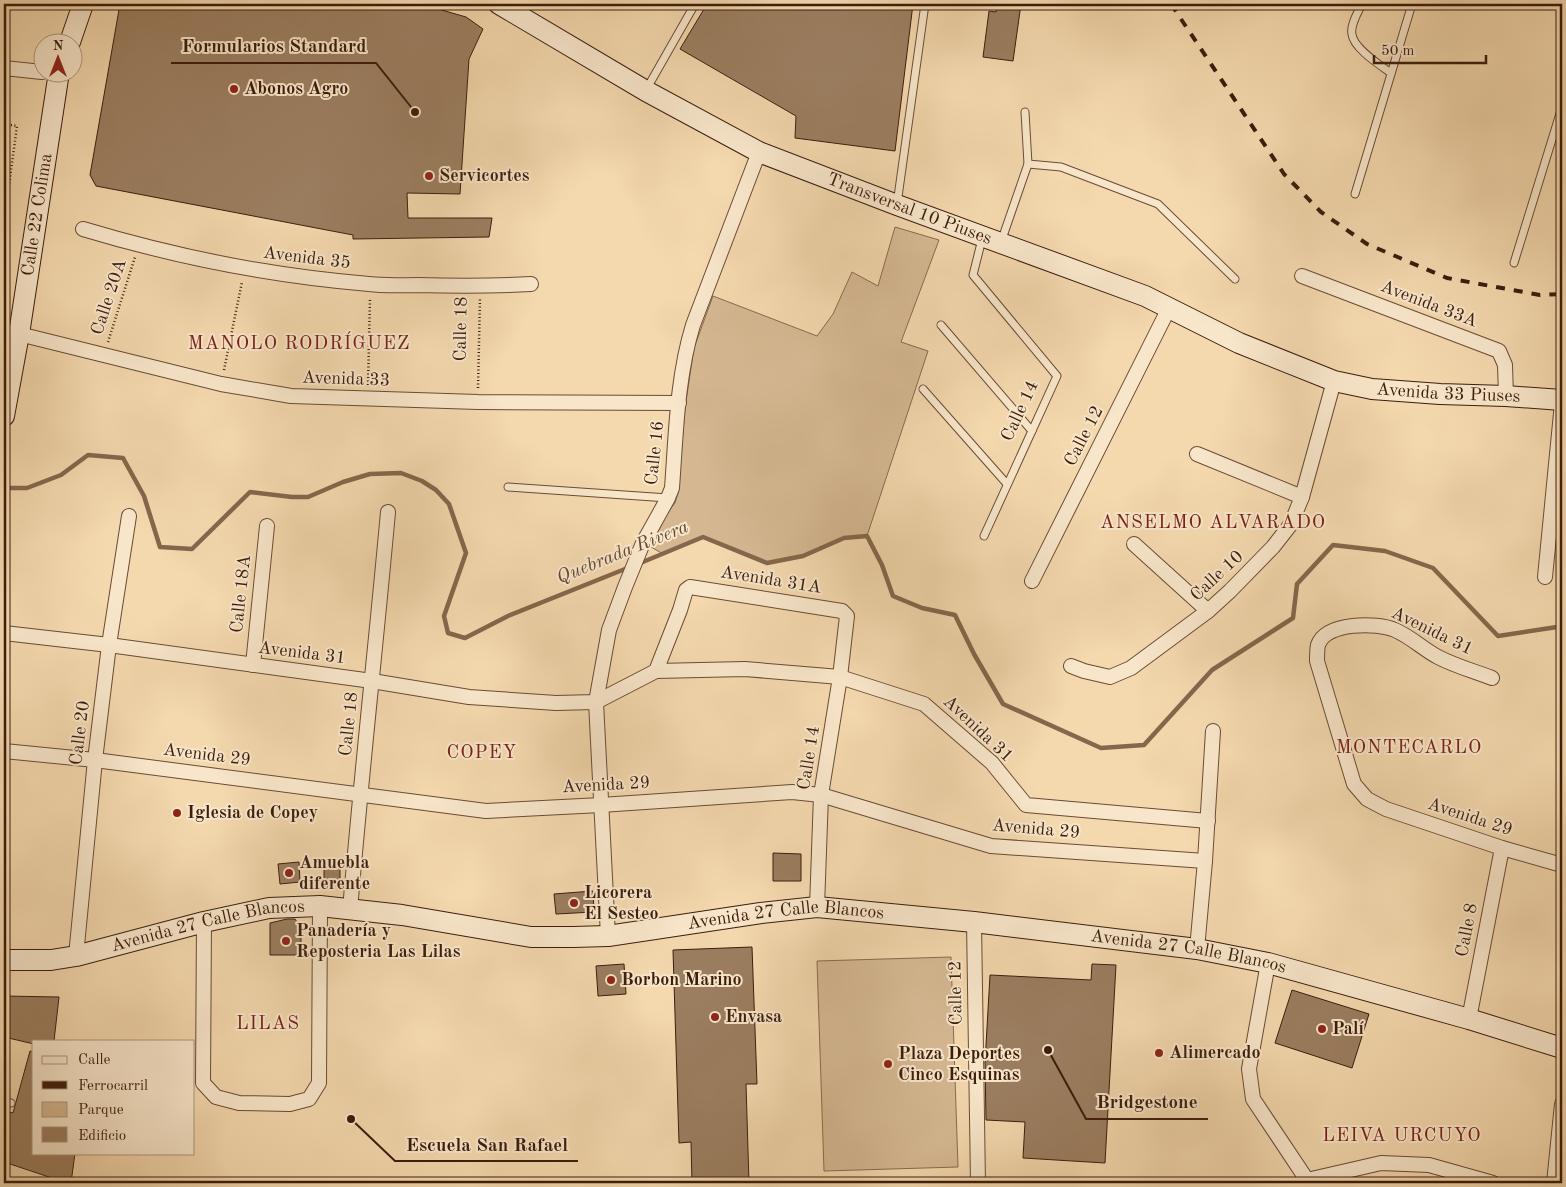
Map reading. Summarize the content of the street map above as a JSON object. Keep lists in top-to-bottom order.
{
  "streets": {
    "main road": [
      "Transversal 10 Piuses",
      "Calle 22 Colima",
      "Avenida 33 Piuses",
      "Avenida 27 Calle Blancos"
    ],
    "street": [
      "Avenida 35",
      "Avenida 33A",
      "Calle 18",
      "Avenida 33",
      "Calle 14",
      "Calle 12",
      "Calle 16",
      "Calle 10",
      "Avenida 31A",
      "Calle 18A",
      "Avenida 31",
      "Calle 20",
      "Avenida 29",
      "Calle 8"
    ],
    "path": ["Calle 20A"]
  },
  "crossings": [
    ["Transversal 10 Piuses", "Avenida 33 Piuses"],
    ["Transversal 10 Piuses", "Calle 14"],
    ["Transversal 10 Piuses", "Calle 12"],
    ["Transversal 10 Piuses", "Calle 16"],
    ["Transversal 10 Piuses", "Calle 10"],
    ["Calle 22 Colima", "Avenida 33"],
    ["Avenida 35", "Calle 20A"],
    ["Avenida 35", "Calle 18"],
    ["Calle 20A", "Avenida 33"],
    ["Avenida 33A", "Avenida 33 Piuses"],
    ["Calle 18", "Avenida 33"],
    ["Calle 18", "Avenida 31"],
    ["Calle 18", "Avenida 29"],
    ["Calle 18", "Avenida 27 Calle Blancos"],
    ["Avenida 33", "Calle 16"],
    ["Avenida 33 Piuses", "Calle 10"],
    ["Calle 14", "Avenida 31A"],
    ["Calle 14", "Avenida 31"],
    ["Calle 14", "Avenida 29"],
    ["Calle 14", "Avenida 27 Calle Blancos"],
    ["Calle 12", "Avenida 27 Calle Blancos"],
    ["Calle 16", "Avenida 31"],
    ["Calle 16", "Avenida 29"],
    ["Calle 16", "Avenida 27 Calle Blancos"],
    ["Avenida 31A", "Avenida 31"],
    ["Calle 18A", "Avenida 31"],
    ["Avenida 31", "Calle 20"],
    ["Avenida 31", "Avenida 29"],
    ["Calle 20", "Avenida 29"],
    ["Calle 20", "Avenida 27 Calle Blancos"],
    ["Avenida 29", "Calle 8"],
    ["Avenida 27 Calle Blancos", "Calle 8"]
  ],
  "districts": [
    "MANOLO RODRÍGUEZ",
    "ANSELMO ALVARADO",
    "MONTECARLO",
    "COPEY",
    "LILAS",
    "LEIVA URCUYO"
  ],
  "water": ["Quebrada Rivera"],
  "places": [
    "Abonos Agro",
    "Formularios Standard",
    "Servicortes",
    "Iglesia de Copey",
    "Amuebla diferente",
    "Licorera El Sesteo",
    "Panadería y Reposteria Las Lilas",
    "Borbon Marino",
    "Envasa",
    "Palí",
    "Bridgestone",
    "Alimercado",
    "Plaza Deportes Cinco Esquinas",
    "Escuela San Rafael"
  ],
  "legend": [
    "Calle",
    "Ferrocarril",
    "Parque",
    "Edificio"
  ],
  "scale_bar": "50 m",
  "north": "top"
}
